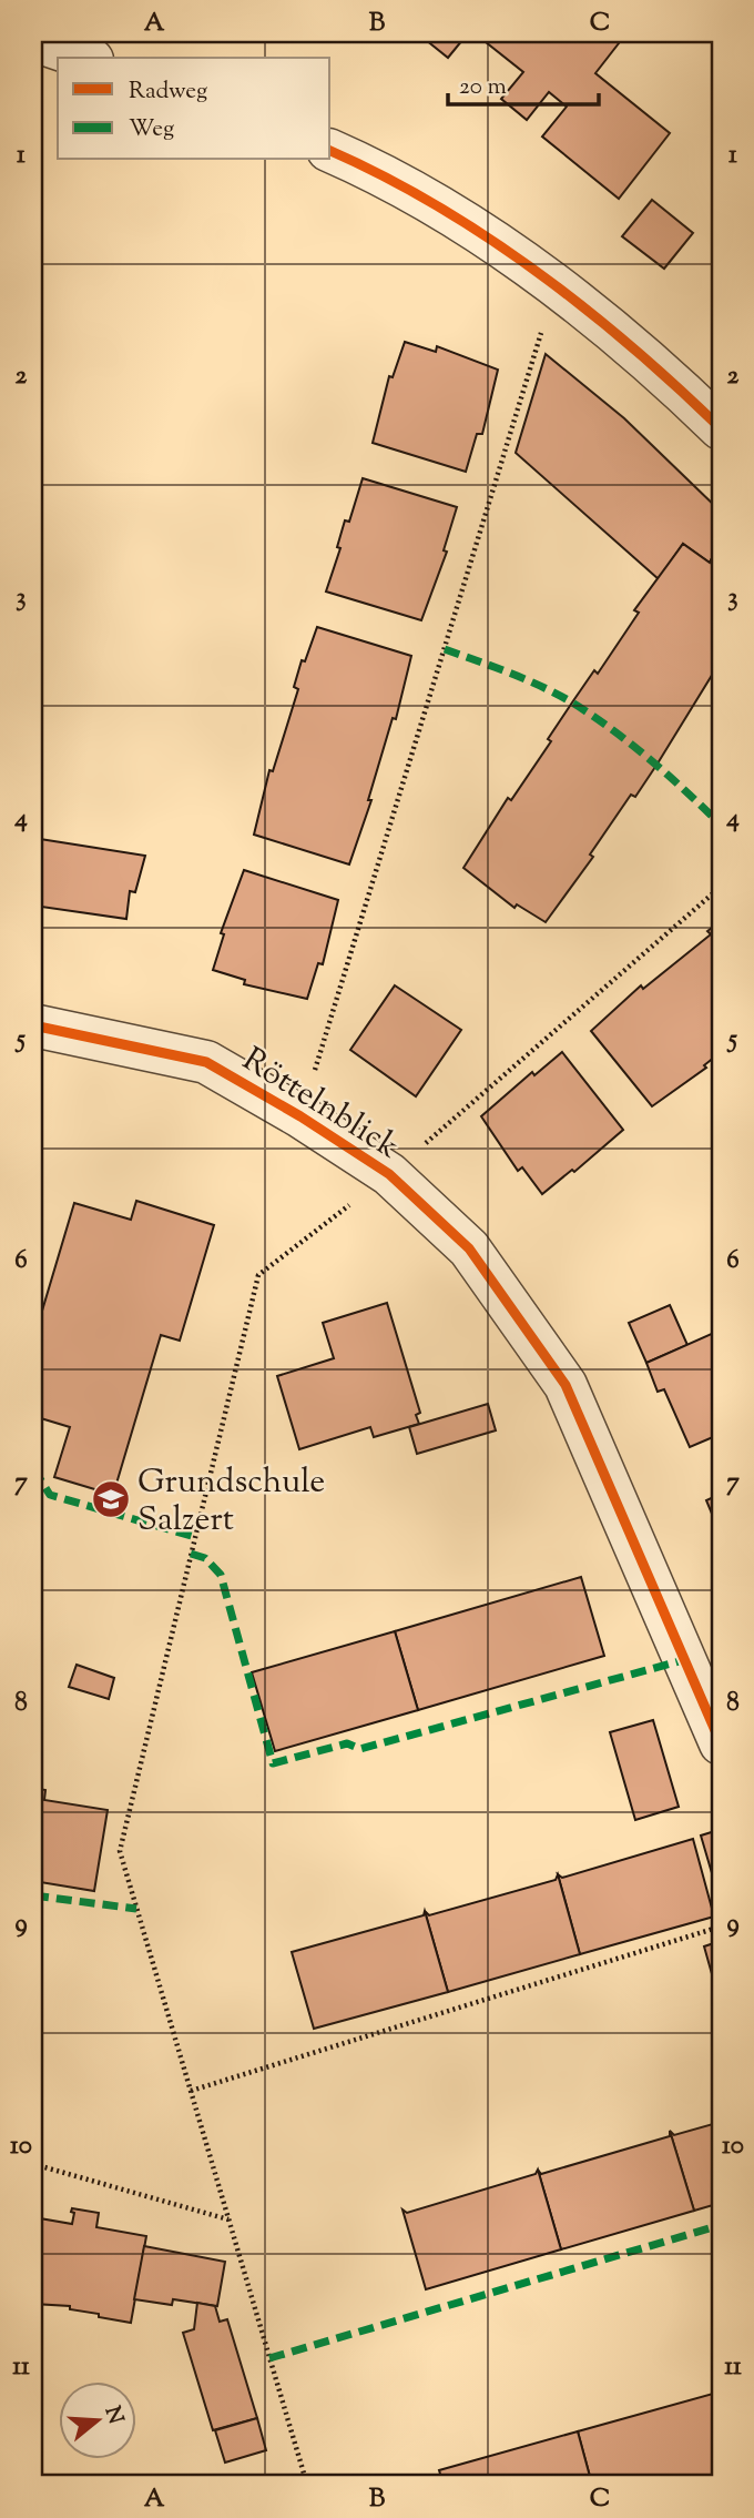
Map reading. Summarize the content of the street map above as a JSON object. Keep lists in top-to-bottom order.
{
  "streets": {
    "street": ["Röttelnblick"]
  },
  "places": {
    "school or university": ["Grundschule Salzert"]
  },
  "legend": ["Radweg", "Weg"],
  "scale_bar": "20 m",
  "north": "right",
  "grid": {
    "columns": ["A", "B", "C"],
    "rows": [
      "1",
      "2",
      "3",
      "4",
      "5",
      "6",
      "7",
      "8",
      "9",
      "10",
      "11"
    ]
  }
}
